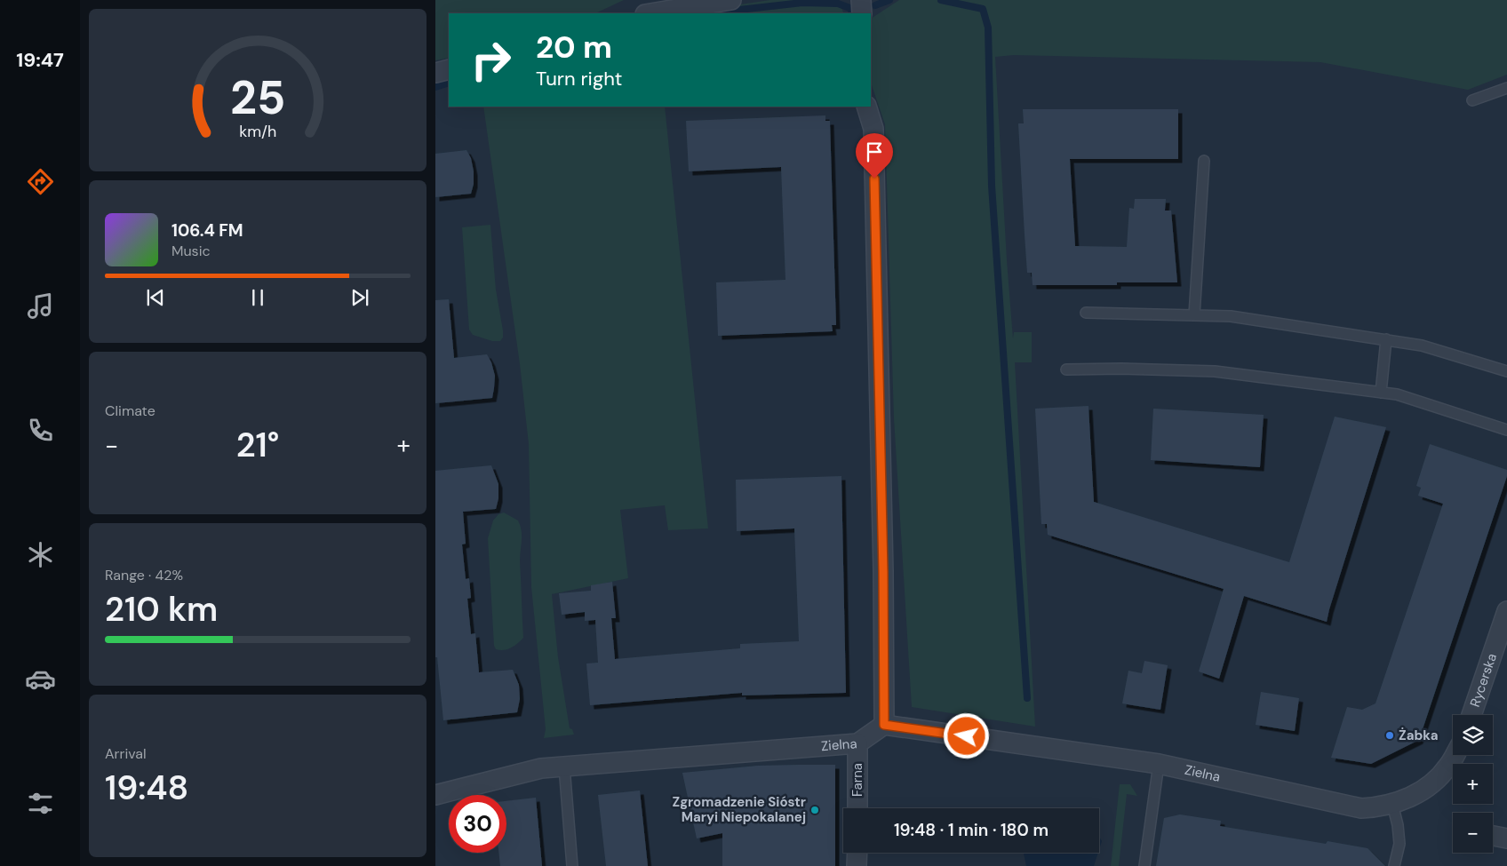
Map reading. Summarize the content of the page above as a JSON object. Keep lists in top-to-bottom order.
{
  "streets": {
    "street": ["Rycerska", "Zielna", "Farna"]
  },
  "crossings": [
    ["Zielna", "Farna"]
  ],
  "places": ["Żabka", "Zgromadzenie Sióstr Maryi Niepokalanej"],
  "page": {
    "tabs": "19:47",
    "turn": ["20 m", "Turn right"],
    "song": ["106.4 FM", "Music"],
    "tile": [
      "Climate",
      ["Range · 42%", "210 km"],
      ["Arrival", "19:48"]
    ],
    "heat": ["−", "21°", "+"],
    "map_buttons": ["+", "−"],
    "limit": "30",
    "trip": "19:48 · 1 min · 180 m",
    "gauge": ["25", "km/h"]
  }
}
